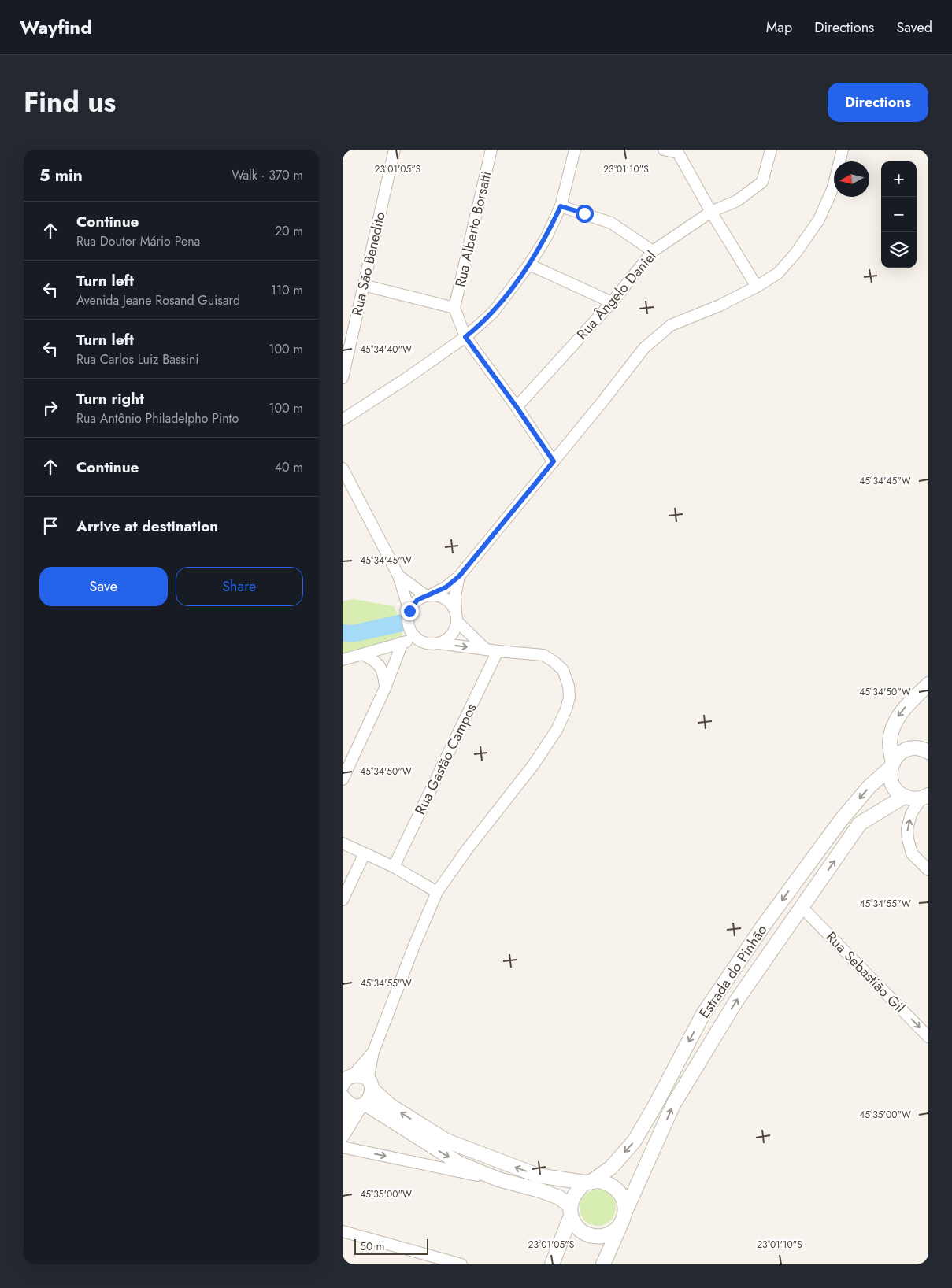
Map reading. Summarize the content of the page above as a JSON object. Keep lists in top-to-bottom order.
{
  "streets": {
    "street": [
      "Rua Alberto Borsatti",
      "Rua São Benedito",
      "Rua Ângelo Daniel",
      "Rua Gastão Campos",
      "Estrada do Pinhão",
      "Rua Sebastião Gil"
    ]
  },
  "crossings": [
    ["Estrada do Pinhão", "Rua Sebastião Gil"]
  ],
  "one_way": ["Rua Sebastião Gil"],
  "scale_bar": "50 m",
  "north": "left",
  "page": {
    "header": "Wayfind",
    "nav": ["Map", "Directions", "Saved"],
    "title": "Find us",
    "buttons": [
      "Directions",
      ["Save", "Share"]
    ],
    "heading": ["5 min", "Walk · 370 m"],
    "map_buttons": ["+", "−"],
    "list": [
      ["Continue", "Rua Doutor Mário Pena", "20 m"],
      ["Turn left", "Avenida Jeane Rosand Guisard", "110 m"],
      ["Turn left", "Rua Carlos Luiz Bassini", "100 m"],
      ["Turn right", "Rua Antônio Philadelpho Pinto", "100 m"],
      ["Continue", "40 m"],
      "Arrive at destination"
    ],
    "scale": "50 m"
  },
  "coordinates": [
    "23°01'05\"S",
    "23°01'10\"S",
    "45°34'40\"W",
    "45°34'45\"W",
    "45°34'50\"W",
    "45°34'55\"W",
    "45°35'00\"W"
  ]
}
